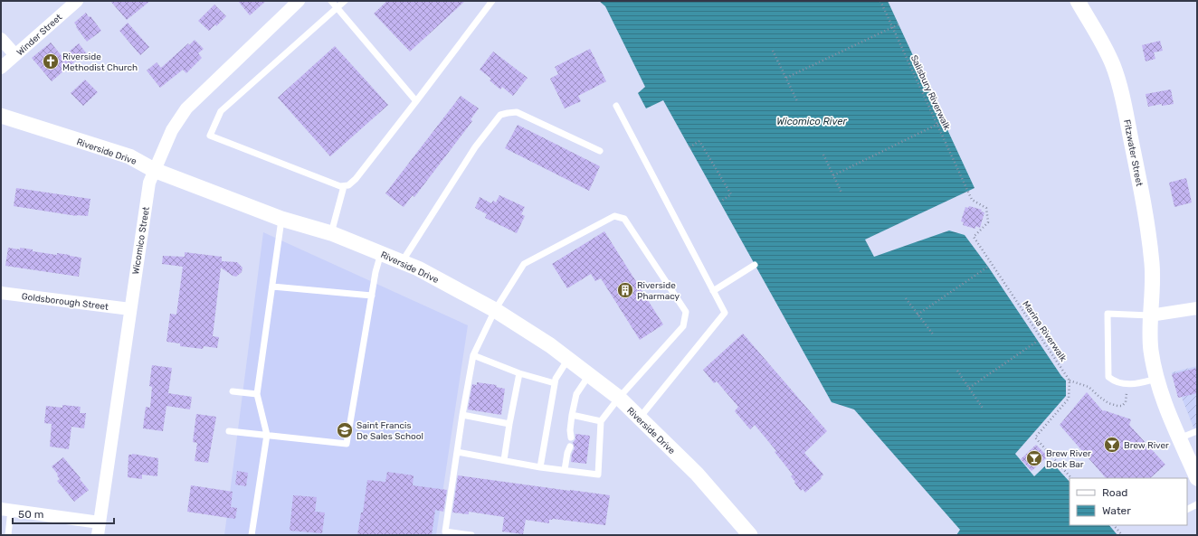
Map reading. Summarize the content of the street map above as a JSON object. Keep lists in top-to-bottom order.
{
  "streets": {
    "street": [
      "Winder Street",
      "Riverside Drive",
      "Fitzwater Street",
      "Wicomico Street",
      "Goldsborough Street"
    ],
    "path": ["Salisbury Riverwalk", "Marina Riverwalk"]
  },
  "crossings": [
    ["Salisbury Riverwalk", "Marina Riverwalk"],
    ["Riverside Drive", "Wicomico Street"],
    ["Wicomico Street", "Goldsborough Street"]
  ],
  "water": ["Wicomico River"],
  "places": {
    "church": ["Riverside Methodist Church"],
    "building": ["Riverside Pharmacy"],
    "school or university": ["Saint Francis De Sales School"],
    "bar": ["Brew River", "Brew River Dock Bar"]
  },
  "legend": ["Road", "Water"],
  "scale_bar": "50 m"
}
